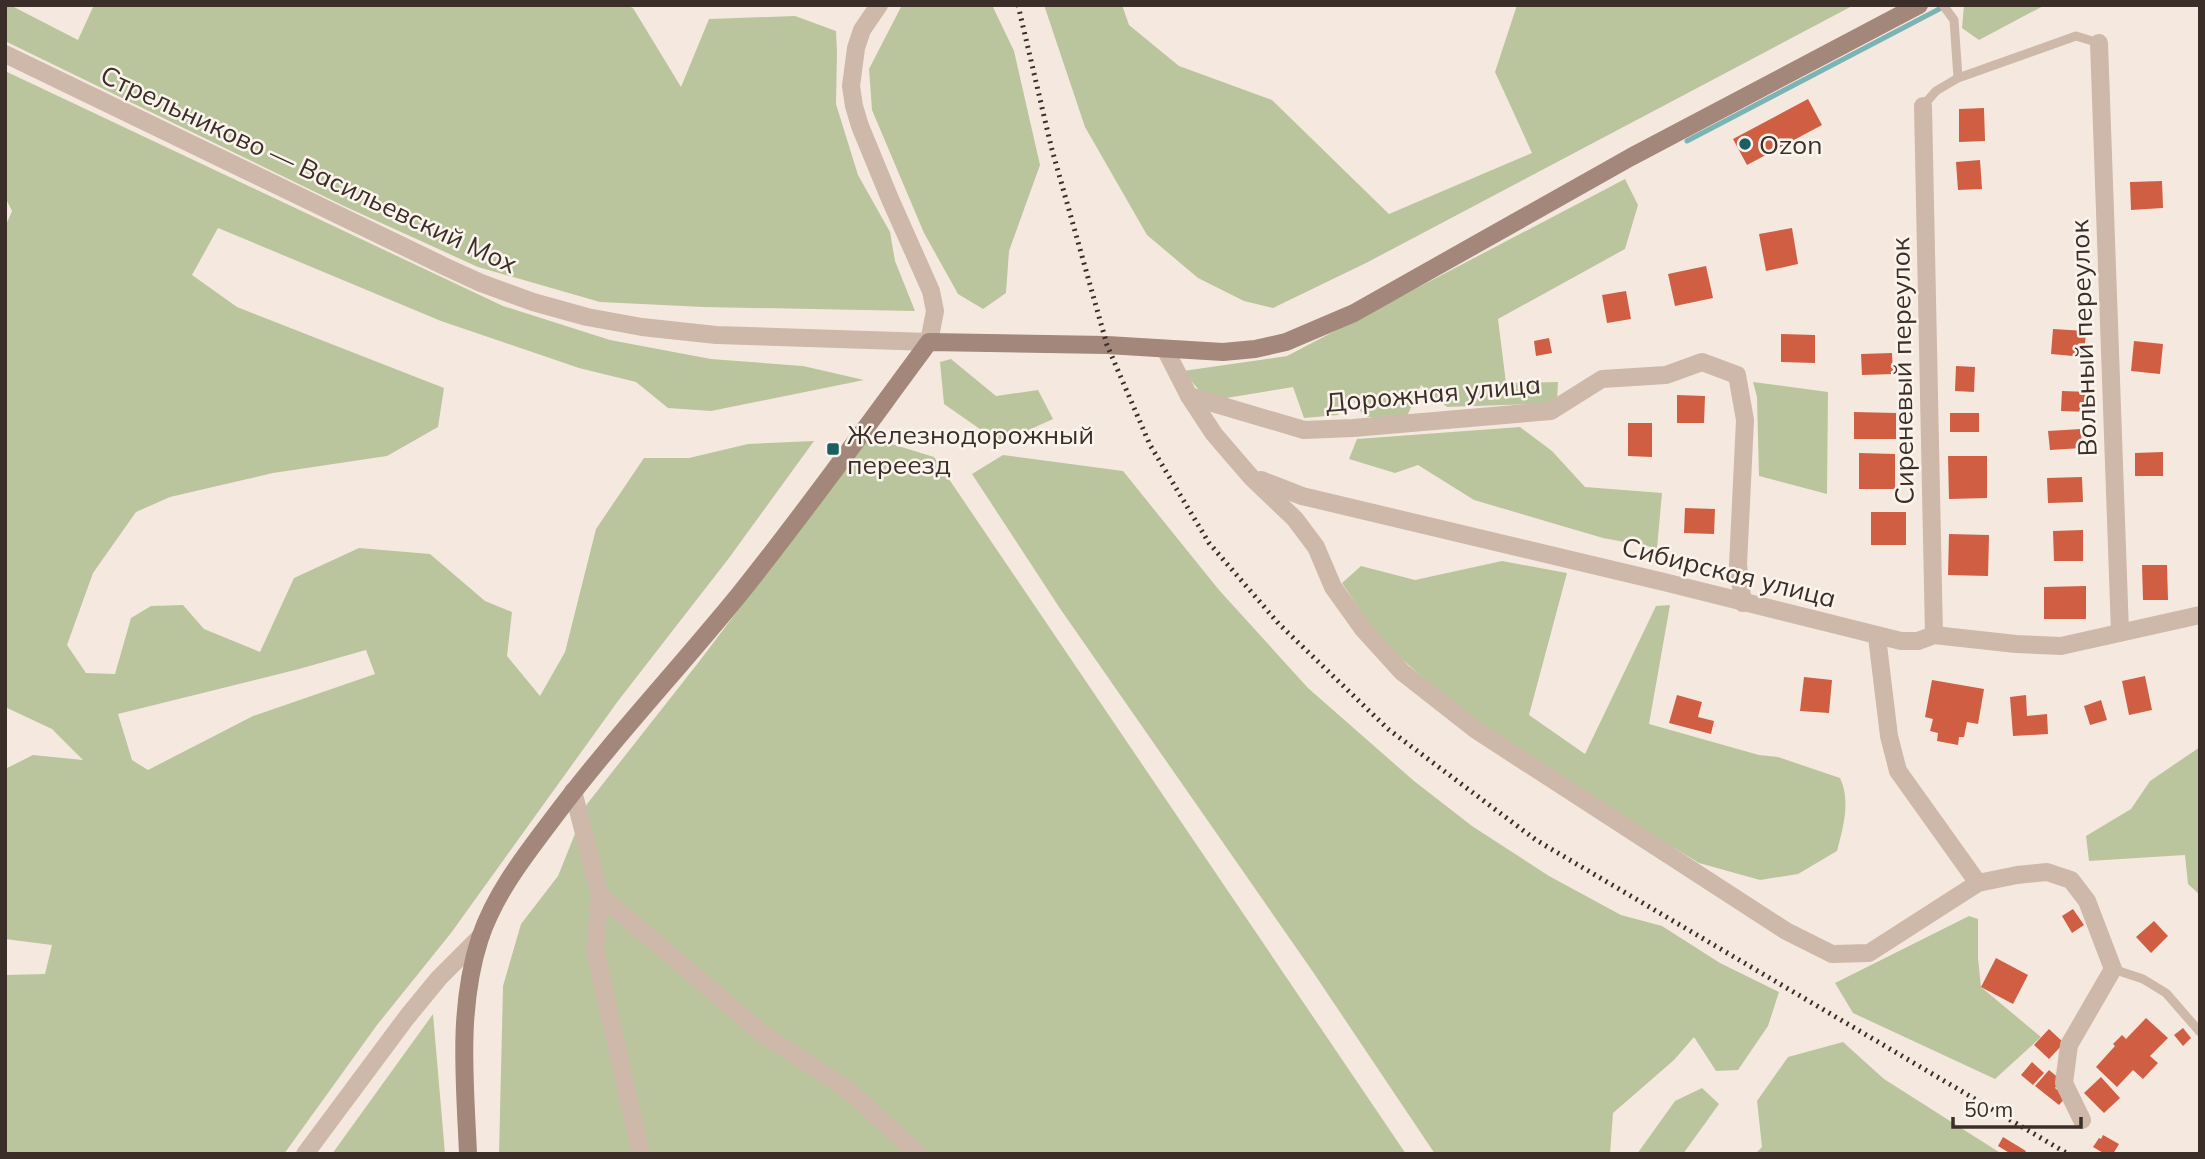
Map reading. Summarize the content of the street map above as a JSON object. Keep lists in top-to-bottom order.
{
  "streets": {
    "street": [
      "Стрельниково — Васильевский Мох",
      "Вольный переулок",
      "Сиреневый переулок",
      "Дорожная улица",
      "Сибирская улица"
    ]
  },
  "crossings": [
    ["Вольный переулок", "Сибирская улица"],
    ["Сиреневый переулок", "Сибирская улица"],
    ["Дорожная улица", "Сибирская улица"]
  ],
  "places": {
    "other": ["Ozon"],
    "transit": ["Железнодорожный переезд"]
  },
  "scale_bar": "50 m"
}
